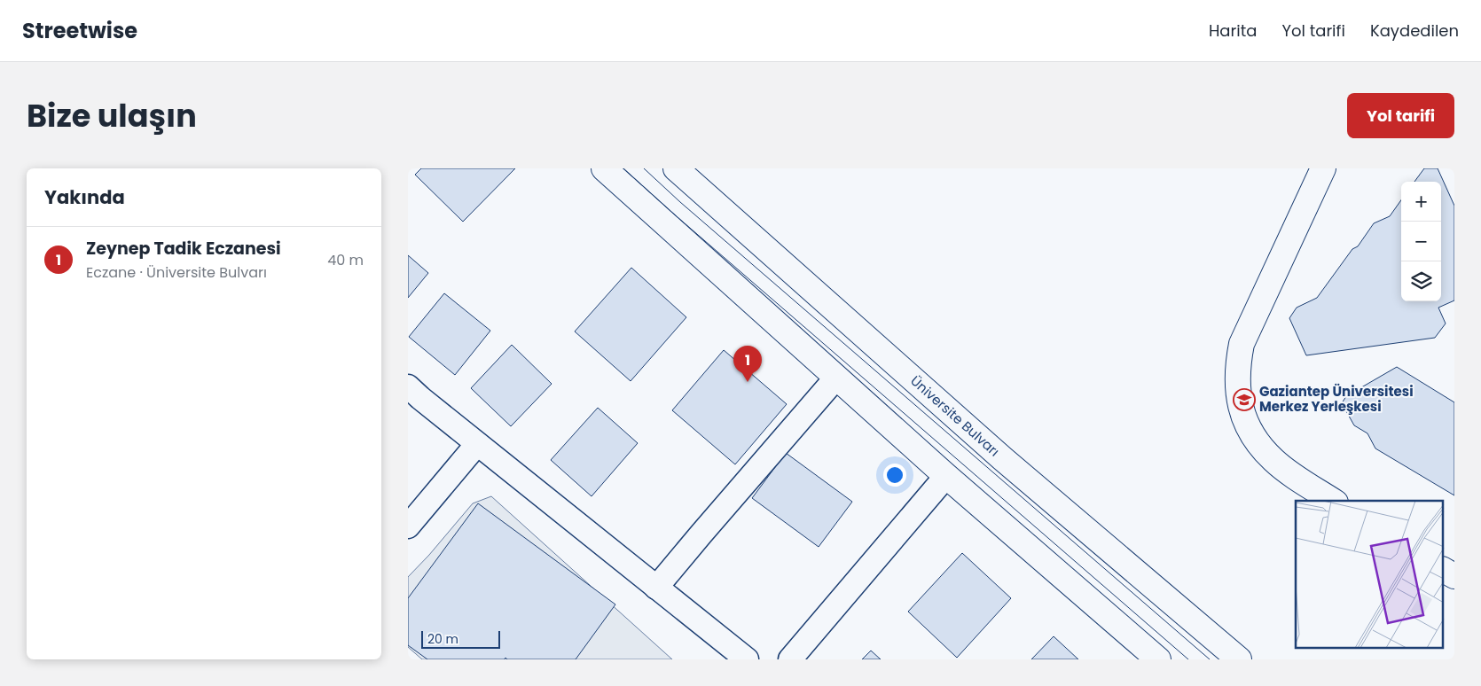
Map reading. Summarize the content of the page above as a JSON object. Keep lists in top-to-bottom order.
{
  "streets": {
    "main road": ["Üniversite Bulvarı"]
  },
  "places": {
    "school or university": ["Gaziantep Üniversitesi Merkez Yerleşkesi"]
  },
  "scale_bar": "20 m",
  "page": {
    "header": "Streetwise",
    "nav": ["Harita", "Yol tarifi", "Kaydedilen"],
    "title": "Bize ulaşın",
    "buttons": "Yol tarifi",
    "heading": "Yakında",
    "map_buttons": ["+", "−"],
    "list": [
      {
        "mark": "1",
        "name": "Zeynep Tadik Eczanesi",
        "note": "Eczane · Üniversite Bulvarı",
        "value": "40 m"
      }
    ],
    "pins": "1",
    "scale": "20 m"
  }
}
